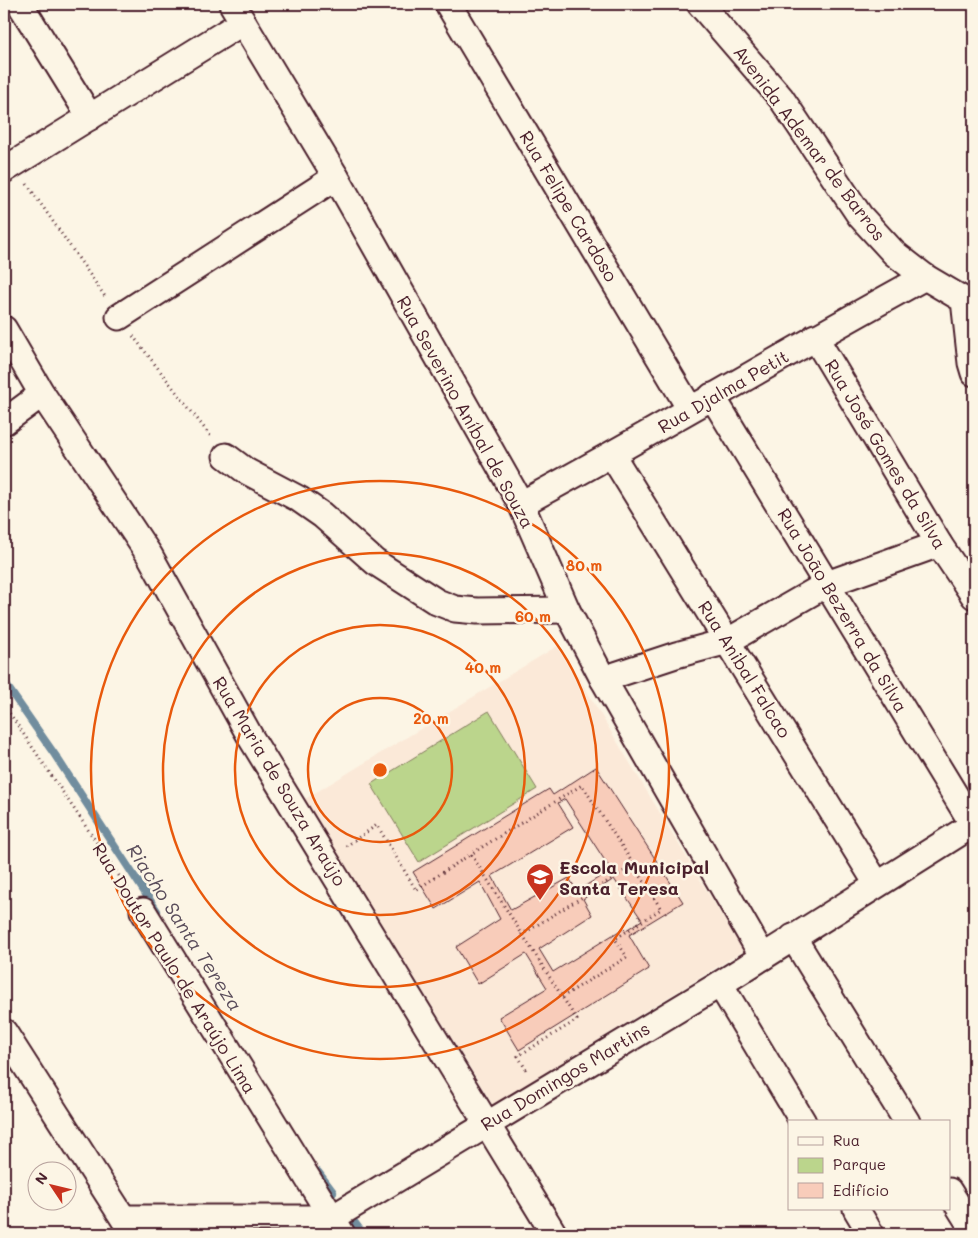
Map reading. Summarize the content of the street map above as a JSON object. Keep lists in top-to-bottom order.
{
  "streets": {
    "street": [
      "Avenida Ademar de Barros",
      "Rua Felipe Cardoso",
      "Rua Djalma Petit",
      "Rua Severino Aníbal de Souza",
      "Rua José Gomes da Silva",
      "Rua João Bezerra da Silva",
      "Rua Anibal Falcao",
      "Rua Maria de Souza Araújo",
      "Rua Doutor Paulo de Araújo Lima",
      "Rua Domingos Martins"
    ]
  },
  "crossings": [
    ["Avenida Ademar de Barros", "Rua Djalma Petit"],
    ["Rua Felipe Cardoso", "Rua Djalma Petit"],
    ["Rua Djalma Petit", "Rua Severino Aníbal de Souza"],
    ["Rua Djalma Petit", "Rua José Gomes da Silva"],
    ["Rua Djalma Petit", "Rua João Bezerra da Silva"],
    ["Rua Djalma Petit", "Rua Anibal Falcao"],
    ["Rua Severino Aníbal de Souza", "Rua Domingos Martins"],
    ["Rua João Bezerra da Silva", "Rua Domingos Martins"],
    ["Rua Anibal Falcao", "Rua Domingos Martins"],
    ["Rua Maria de Souza Araújo", "Rua Domingos Martins"],
    ["Rua Doutor Paulo de Araújo Lima", "Rua Domingos Martins"]
  ],
  "water": ["Riacho Santa Tereza"],
  "places": {
    "school or university": ["Escola Municipal Santa Teresa"]
  },
  "legend": ["Rua", "Parque", "Edifício"],
  "north": "top left",
  "rings": [
    "80 m",
    "60 m",
    "40 m",
    "20 m"
  ]
}
